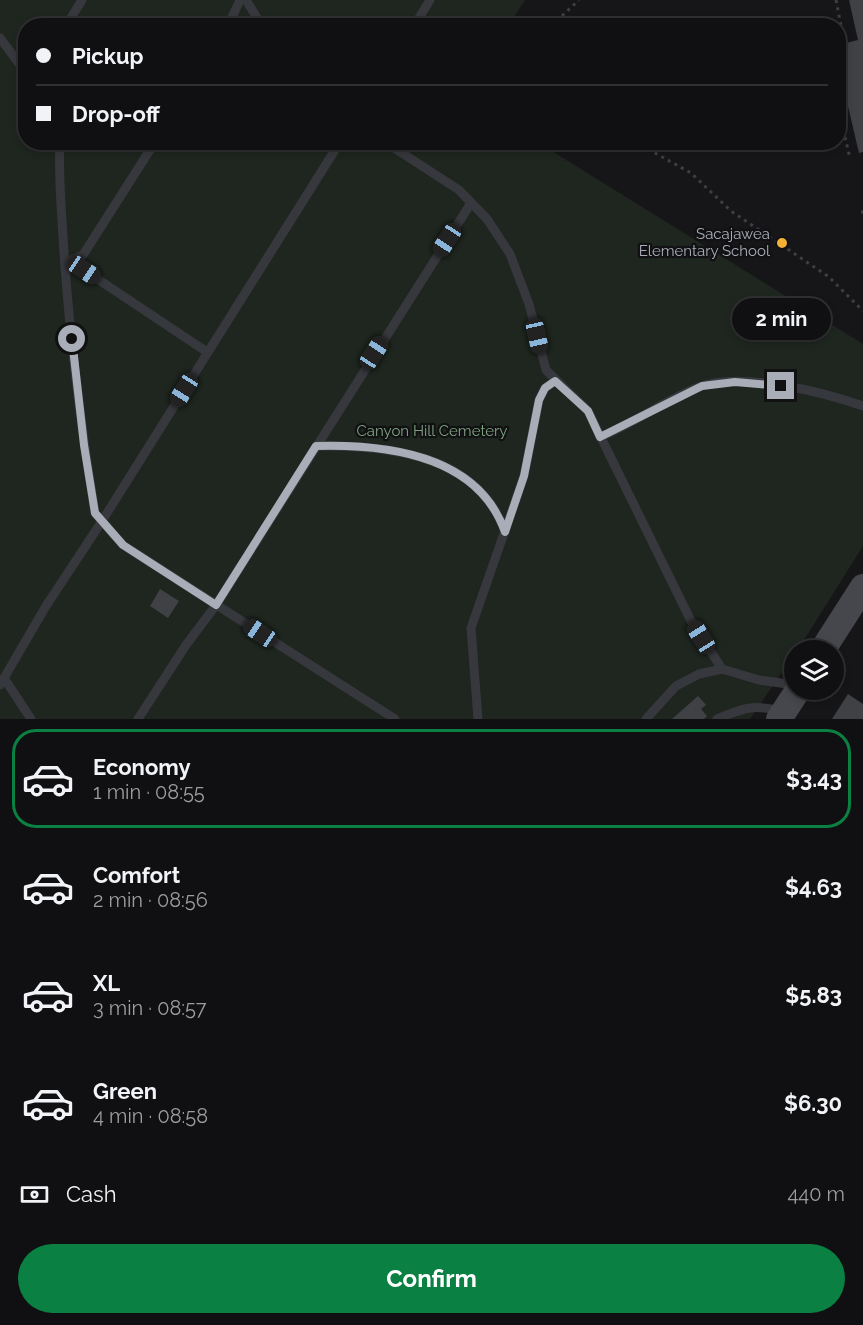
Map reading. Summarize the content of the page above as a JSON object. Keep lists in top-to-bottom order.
{
  "parks": ["Canyon Hill Cemetery"],
  "places": ["Sacajawea Elementary School"],
  "page": {
    "banner": ["Pickup", "Drop-off"],
    "bubble": "2 min",
    "list": [
      {
        "name": "Economy",
        "note": "1 min · 08:55",
        "value": "$3.43"
      },
      {
        "name": "Comfort",
        "note": "2 min · 08:56",
        "value": "$4.63"
      },
      {
        "name": "XL",
        "note": "3 min · 08:57",
        "value": "$5.83"
      },
      {
        "name": "Green",
        "note": "4 min · 08:58",
        "value": "$6.30"
      }
    ],
    "pay": ["Cash", "440 m"],
    "buttons": "Confirm"
  }
}
